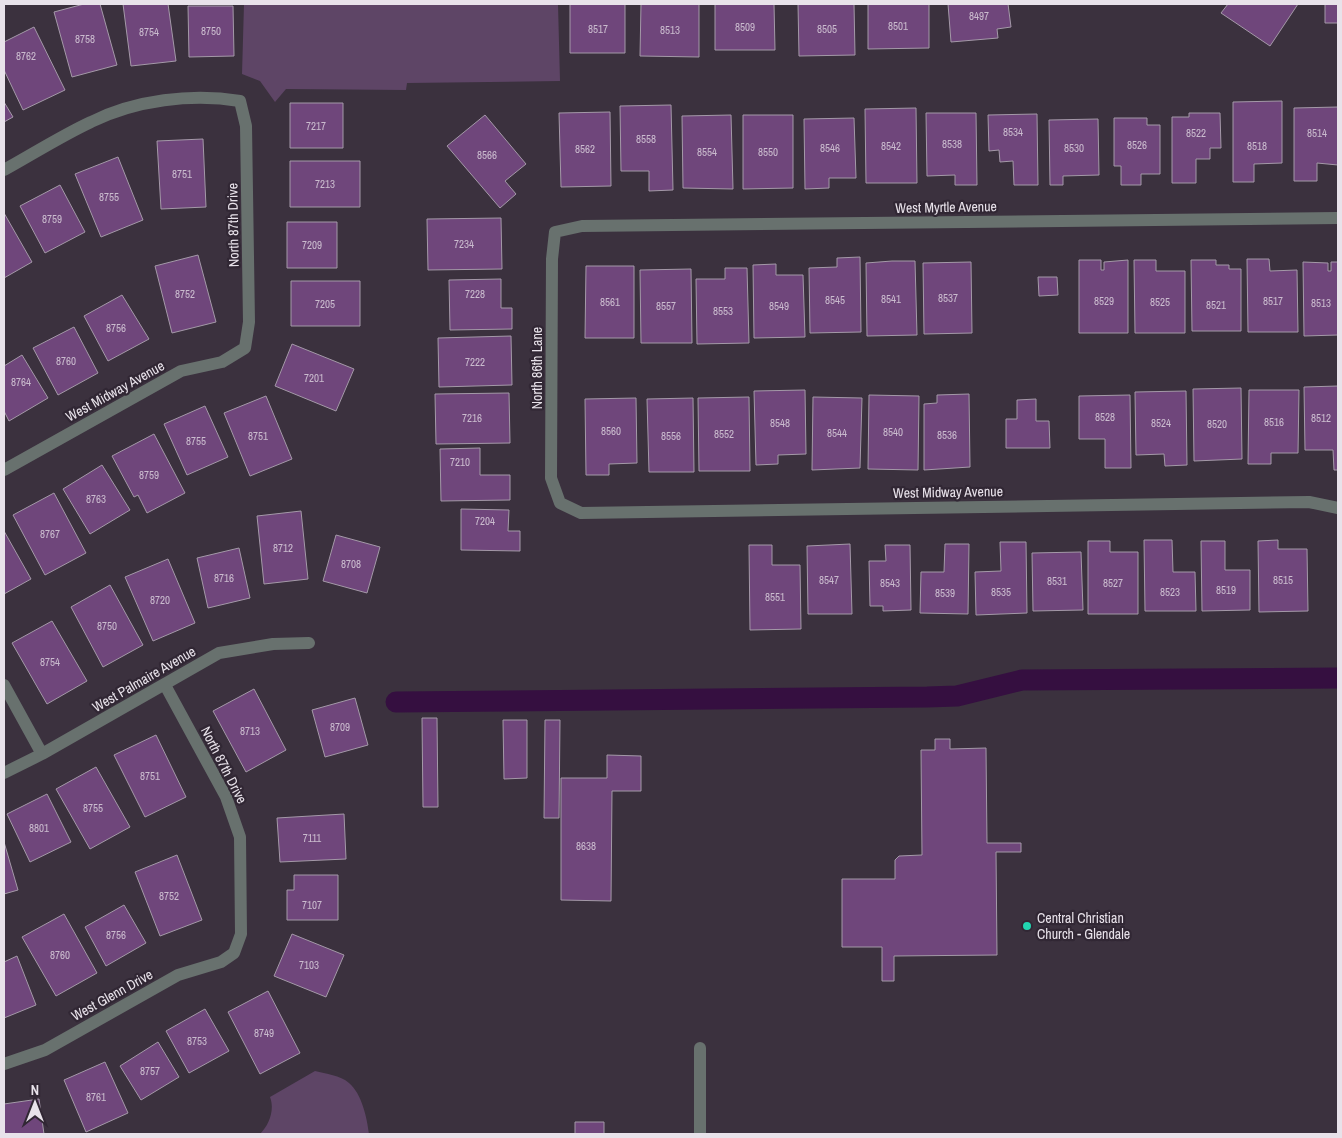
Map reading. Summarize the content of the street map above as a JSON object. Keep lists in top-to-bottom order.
{
  "streets": {
    "street": [
      "West Myrtle Avenue",
      "North 87th Drive",
      "North 86th Lane",
      "West Midway Avenue",
      "West Palmaire Avenue",
      "West Glenn Drive"
    ]
  },
  "crossings": [
    ["West Myrtle Avenue", "North 86th Lane"],
    ["North 87th Drive", "West Midway Avenue"],
    ["North 87th Drive", "West Palmaire Avenue"],
    ["North 87th Drive", "West Glenn Drive"],
    ["North 86th Lane", "West Midway Avenue"]
  ],
  "places": ["Central Christian Church - Glendale"],
  "house_numbers": [
    "8497",
    "8501",
    "8509",
    "8517",
    "8505",
    "8513",
    "8750",
    "8754",
    "8758",
    "8762",
    "7217",
    "8534",
    "8522",
    "8514",
    "8558",
    "8538",
    "8526",
    "8542",
    "8518",
    "8546",
    "8530",
    "8562",
    "8554",
    "8550",
    "8566",
    "8751",
    "7213",
    "8755",
    "8759",
    "7234",
    "7209",
    "8752",
    "7228",
    "8537",
    "8541",
    "8545",
    "8529",
    "8517",
    "8561",
    "8525",
    "8513",
    "7205",
    "8521",
    "8557",
    "8549",
    "8553",
    "8756",
    "8760",
    "7222",
    "7201",
    "8764",
    "8528",
    "7216",
    "8512",
    "8516",
    "8548",
    "8524",
    "8520",
    "8560",
    "8540",
    "8544",
    "8552",
    "8536",
    "8751",
    "8556",
    "8755",
    "7210",
    "8759",
    "8763",
    "7204",
    "8767",
    "8712",
    "8708",
    "8716",
    "8547",
    "8515",
    "8531",
    "8543",
    "8527",
    "8519",
    "8535",
    "8523",
    "8539",
    "8551",
    "8720",
    "8750",
    "8754",
    "8709",
    "8713",
    "8751",
    "8755",
    "8801",
    "7111",
    "8638",
    "8752",
    "7107",
    "8756",
    "8760",
    "7103",
    "8749",
    "8753",
    "8757",
    "8761"
  ],
  "north": "top"
}
